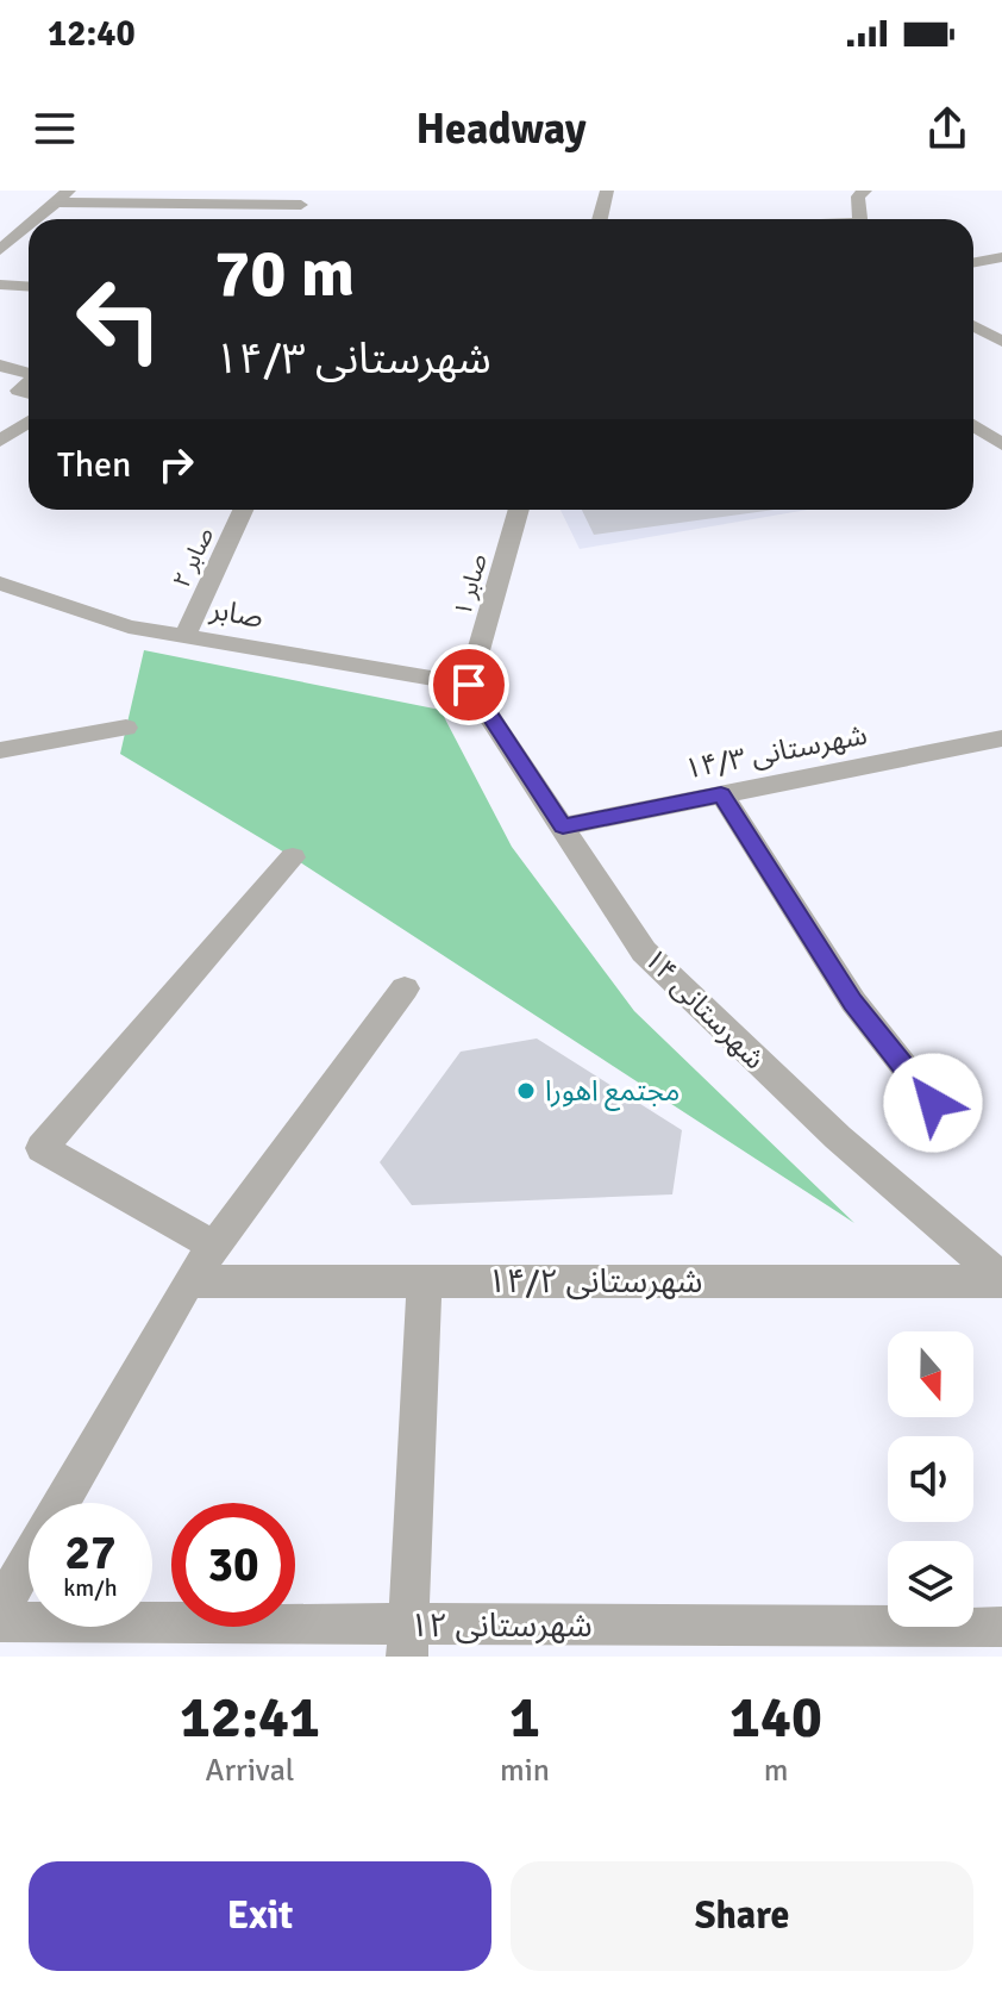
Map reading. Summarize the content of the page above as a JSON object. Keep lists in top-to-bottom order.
{
  "streets": {
    "street": [
      "صابر ۲",
      "صابر ۱",
      "صابر",
      "شهرستانی ۱۴/۳",
      "شهرستانی ۱۴",
      "شهرستانی ۱۴/۲",
      "شهرستانی ۱۲"
    ]
  },
  "crossings": [
    ["صابر ۲", "صابر"],
    ["صابر ۱", "صابر"],
    ["صابر ۱", "شهرستانی ۱۴"],
    ["صابر", "شهرستانی ۱۴"],
    ["شهرستانی ۱۴/۳", "شهرستانی ۱۴"],
    ["شهرستانی ۱۴", "شهرستانی ۱۴/۲"]
  ],
  "places": ["مجتمع اهورا"],
  "north": "bottom",
  "page": {
    "status": "12:40",
    "header": "Headway",
    "turn": ["70 m", "شهرستانی ۱۴/۳"],
    "then": "Then",
    "speed": "27 km/h",
    "limit": "30",
    "eta": [
      "12:41",
      "Arrival",
      "1",
      "min",
      "140",
      "m"
    ],
    "buttons": ["Exit", "Share"]
  }
}
